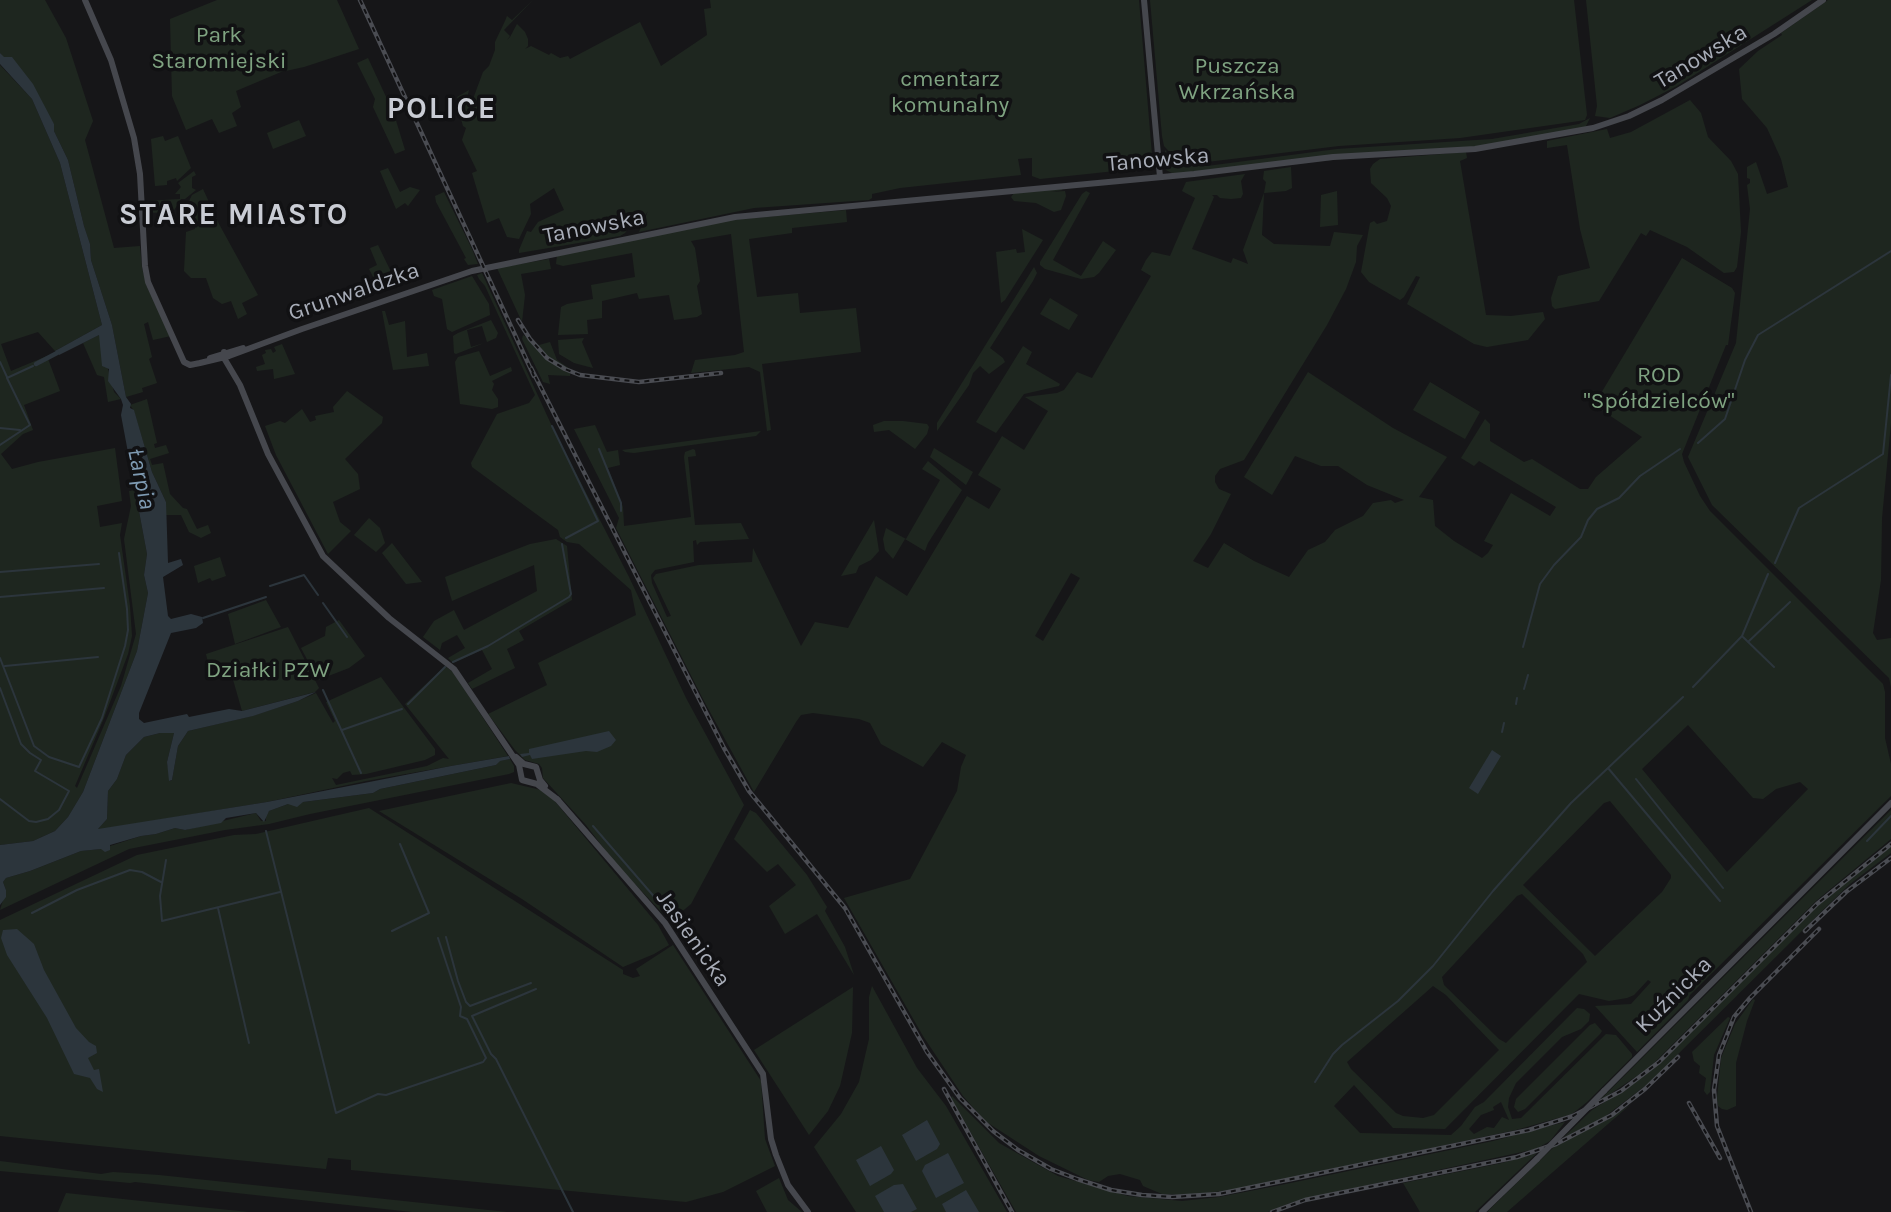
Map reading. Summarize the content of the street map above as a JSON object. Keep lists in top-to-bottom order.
{
  "streets": {
    "main road": [
      "Tanowska",
      "Grunwaldzka",
      "Jasienicka",
      "Kuźnicka"
    ]
  },
  "crossings": [
    ["Tanowska", "Grunwaldzka"]
  ],
  "districts": ["POLICE", "STARE MIASTO"],
  "water": ["Łarpia"],
  "parks": [
    "Park Staromiejski",
    "Puszcza Wkrzańska",
    "cmentarz komunalny",
    "ROD \"Spółdzielców\"",
    "Działki PZW"
  ]
}
